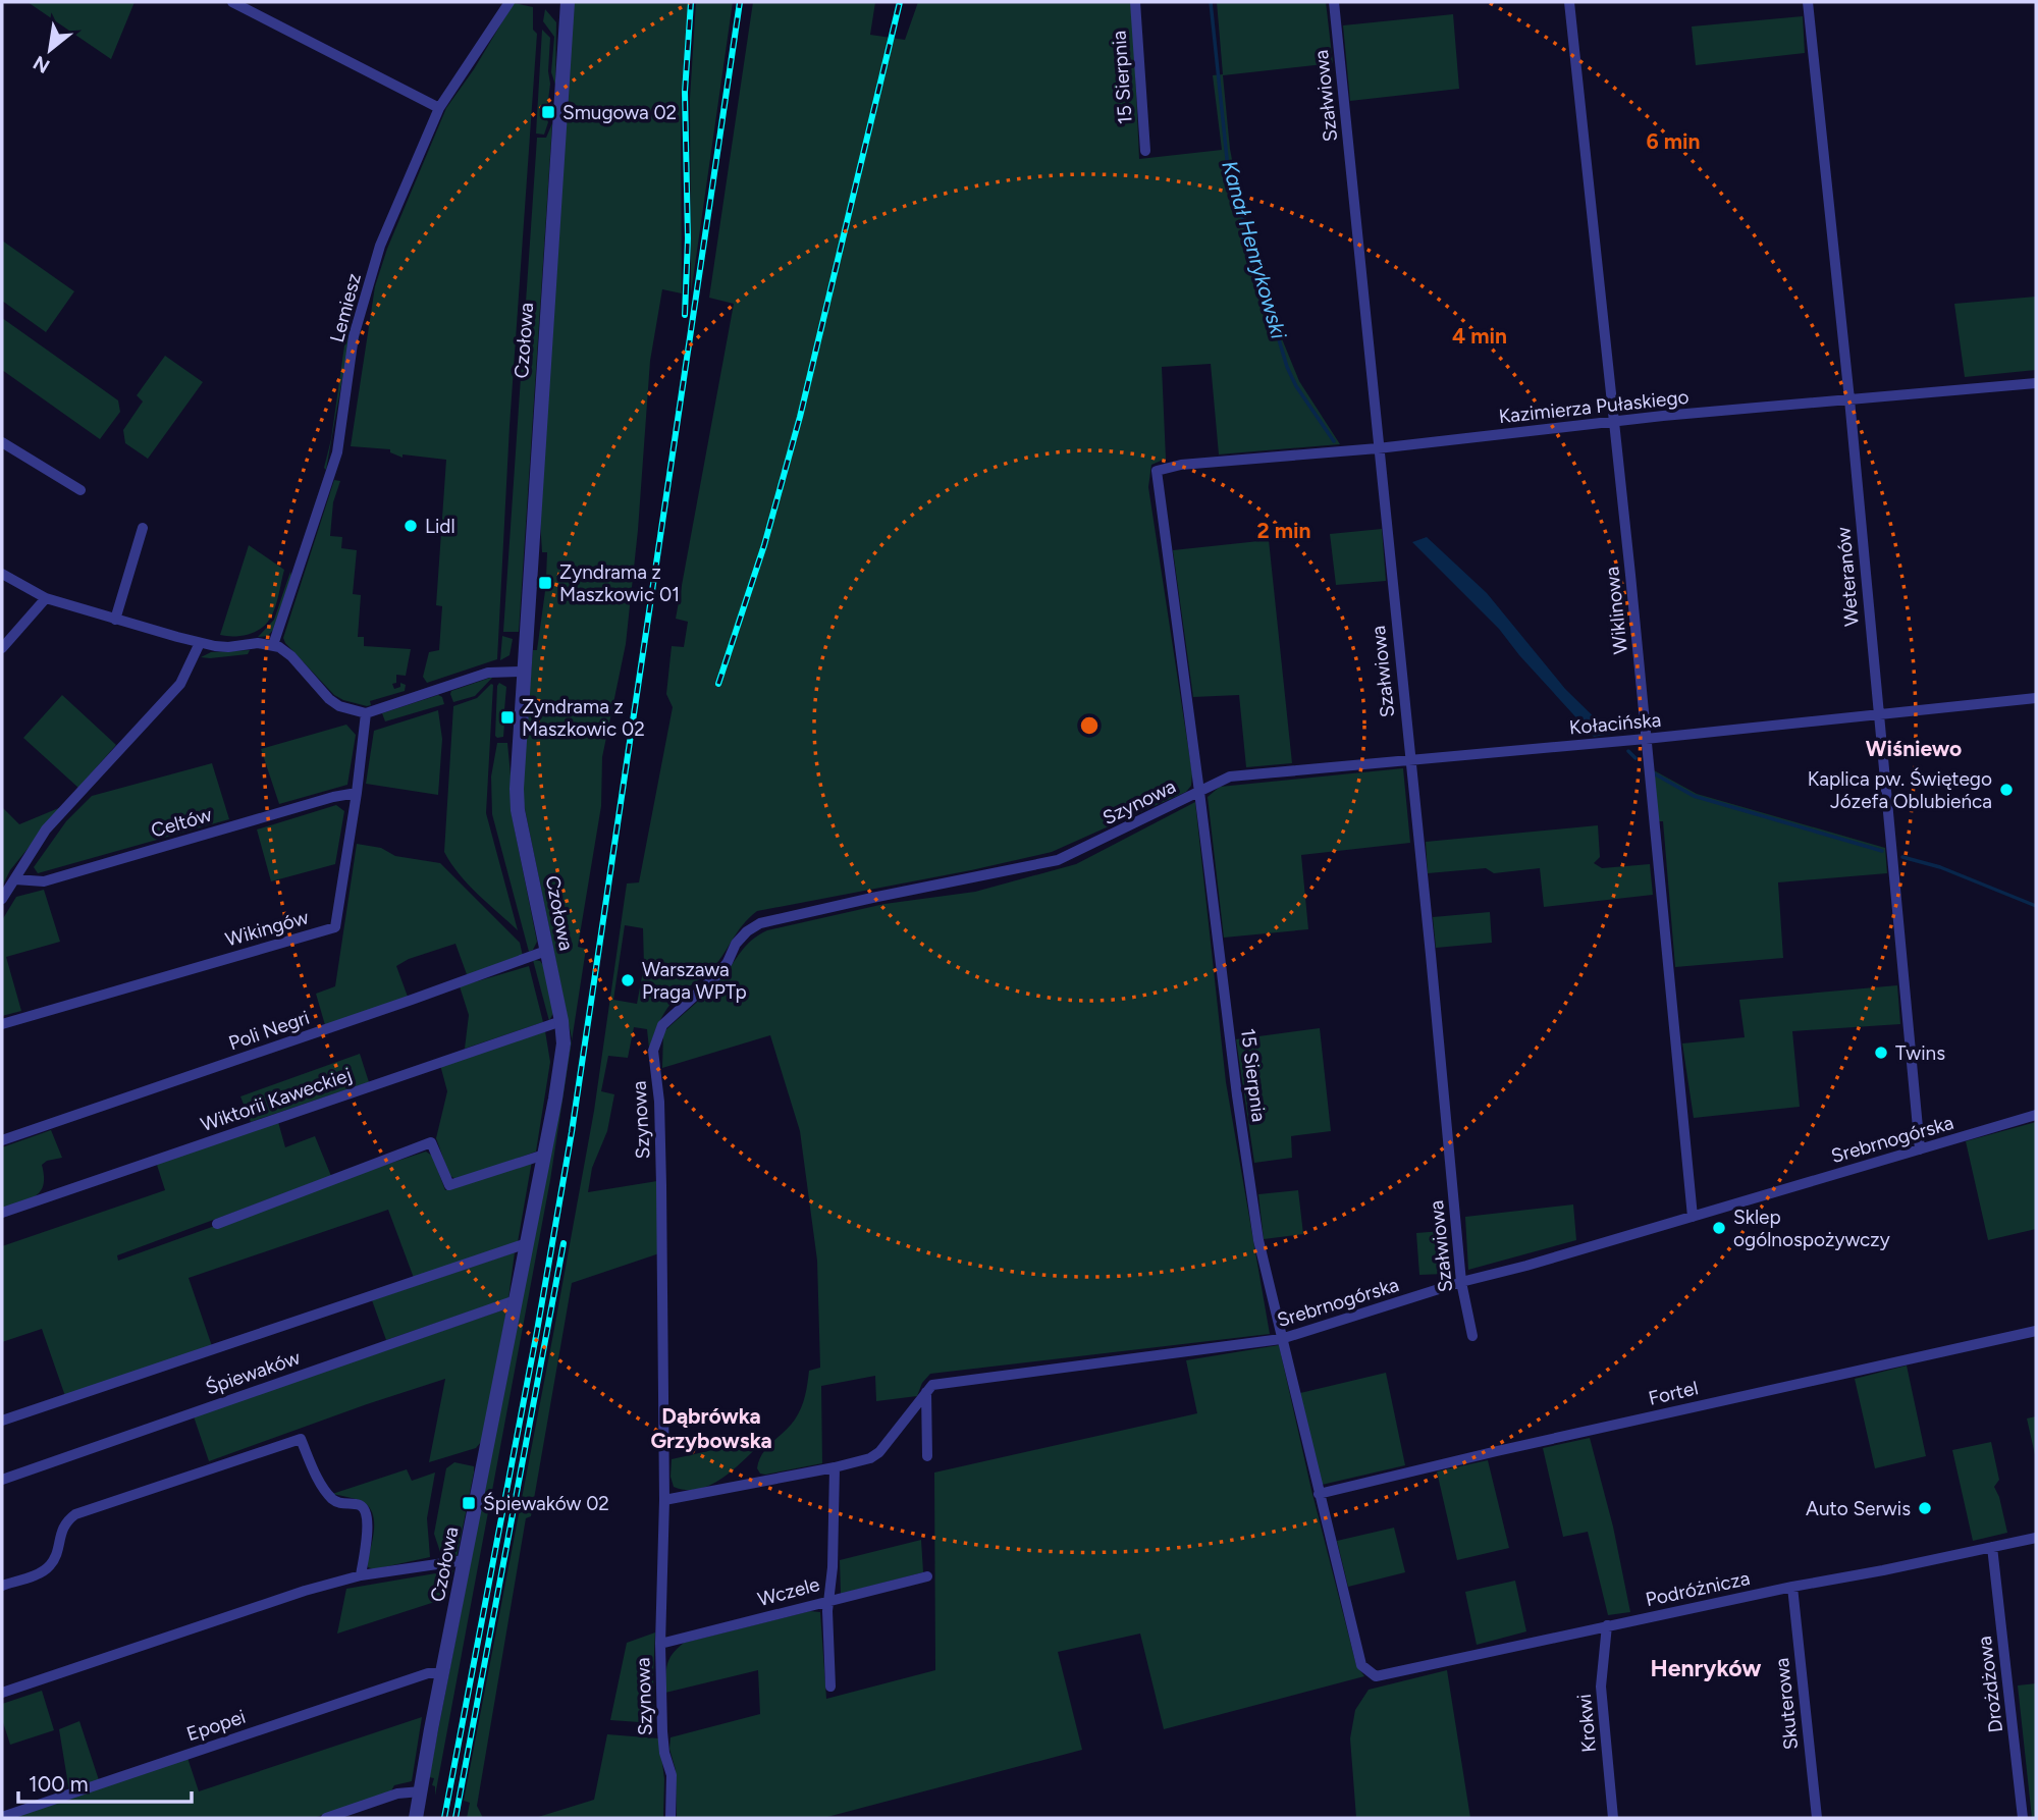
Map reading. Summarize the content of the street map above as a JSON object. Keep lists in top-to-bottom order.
{
  "streets": {
    "street": [
      "15 Sierpnia",
      "Szałwiowa",
      "Lemiesz",
      "Czołowa",
      "Kazimierza Pułaskiego",
      "Weteranów",
      "Wiklinowa",
      "Kołacińska",
      "Szynowa",
      "Celtów",
      "Wikingów",
      "Poli Negri",
      "Wiktorii Kaweckiej",
      "Srebrnogórska",
      "Śpiewaków",
      "Fortel",
      "Podróżnicza",
      "Wczele",
      "Drożdżowa",
      "Skuterowa",
      "Krokwi",
      "Epopei"
    ]
  },
  "crossings": [
    ["15 Sierpnia", "Kazimierza Pułaskiego"],
    ["15 Sierpnia", "Kołacińska"],
    ["15 Sierpnia", "Szynowa"],
    ["15 Sierpnia", "Srebrnogórska"],
    ["15 Sierpnia", "Fortel"],
    ["15 Sierpnia", "Podróżnicza"],
    ["Szałwiowa", "Kazimierza Pułaskiego"],
    ["Szałwiowa", "Kołacińska"],
    ["Szałwiowa", "Srebrnogórska"],
    ["Czołowa", "Poli Negri"],
    ["Czołowa", "Wiktorii Kaweckiej"],
    ["Czołowa", "Śpiewaków"],
    ["Czołowa", "Epopei"],
    ["Kazimierza Pułaskiego", "Weteranów"],
    ["Kazimierza Pułaskiego", "Wiklinowa"],
    ["Weteranów", "Kołacińska"],
    ["Weteranów", "Srebrnogórska"],
    ["Wiklinowa", "Kołacińska"],
    ["Wiklinowa", "Srebrnogórska"],
    ["Kołacińska", "Szynowa"],
    ["Szynowa", "Wczele"],
    ["Celtów", "Wikingów"],
    ["Podróżnicza", "Drożdżowa"],
    ["Podróżnicza", "Skuterowa"],
    ["Podróżnicza", "Krokwi"]
  ],
  "districts": ["Wiśniewo", "Dąbrówka Grzybowska", "Henryków"],
  "water": ["Kanał Henrykowski"],
  "places": {
    "transit": [
      "Smugowa 02",
      "Zyndrama z Maszkowic 01",
      "Zyndrama z Maszkowic 02",
      "Śpiewaków 02"
    ],
    "other": [
      "Lidl",
      "Kaplica pw. Świętego Józefa Oblubieńca",
      "Warszawa Praga WPTp",
      "Twins",
      "Sklep ogólnospożywczy",
      "Auto Serwis"
    ]
  },
  "scale_bar": "100 m",
  "north": "bottom left",
  "rings": ["6 min", "4 min", "2 min"]
}
